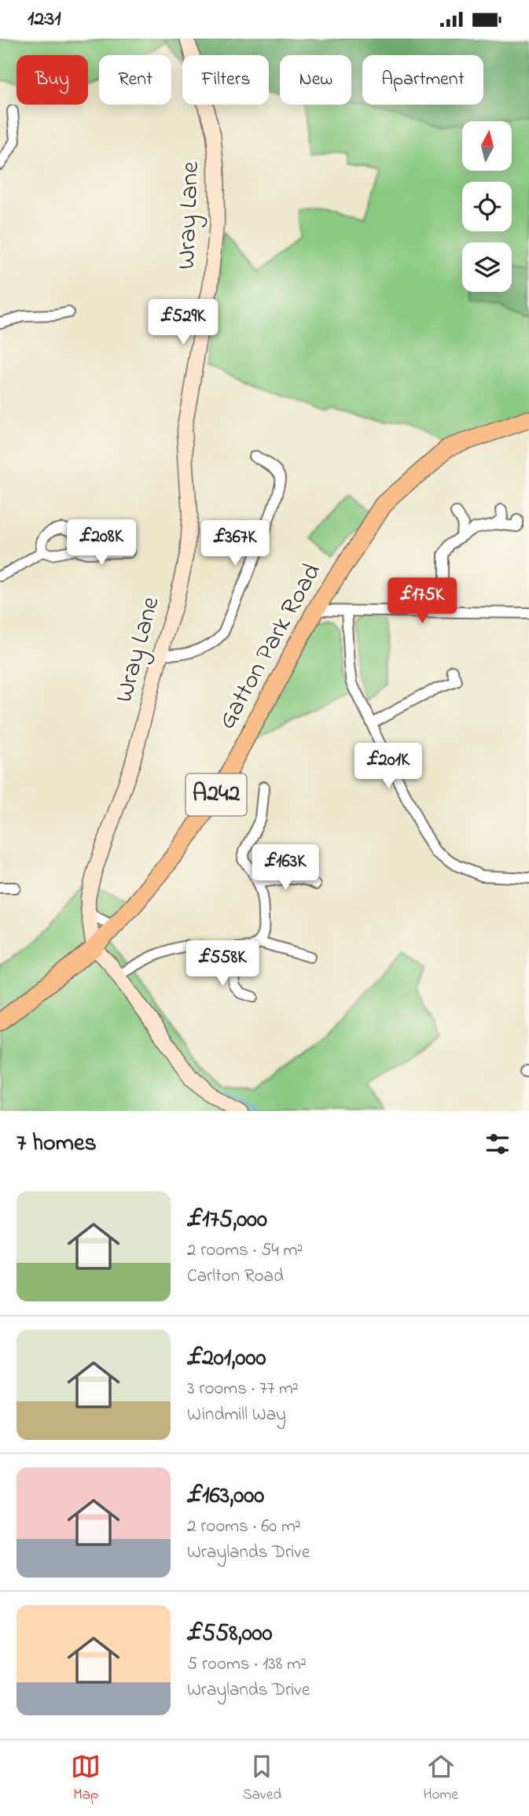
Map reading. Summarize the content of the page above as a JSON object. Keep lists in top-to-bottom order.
{
  "streets": {
    "main road": ["Gatton Park Road", "A242"],
    "street": ["Wray Lane"]
  },
  "crossings": [
    ["Wray Lane", "Gatton Park Road"],
    ["Wray Lane", "A242"],
    ["Gatton Park Road", "A242"]
  ],
  "north": "top",
  "page": {
    "status": "12:31",
    "chip": [
      "Buy",
      "Rent",
      "Filters",
      "New",
      "Apartment"
    ],
    "price": [
      "£529K",
      "£208K",
      "£367K",
      "£175K",
      "£201K",
      "£163K",
      "£558K"
    ],
    "heading": "7 homes",
    "list": [
      {
        "name": "£175,000",
        "note": "2 rooms · 54 m² · Carlton Road"
      },
      {
        "name": "£201,000",
        "note": "3 rooms · 77 m² · Windmill Way"
      },
      {
        "name": "£163,000",
        "note": "2 rooms · 60 m² · Wraylands Drive"
      },
      {
        "name": "£558,000",
        "note": "5 rooms · 138 m² · Wraylands Drive"
      }
    ],
    "tabs": ["Map", "Saved", "Home"]
  }
}
